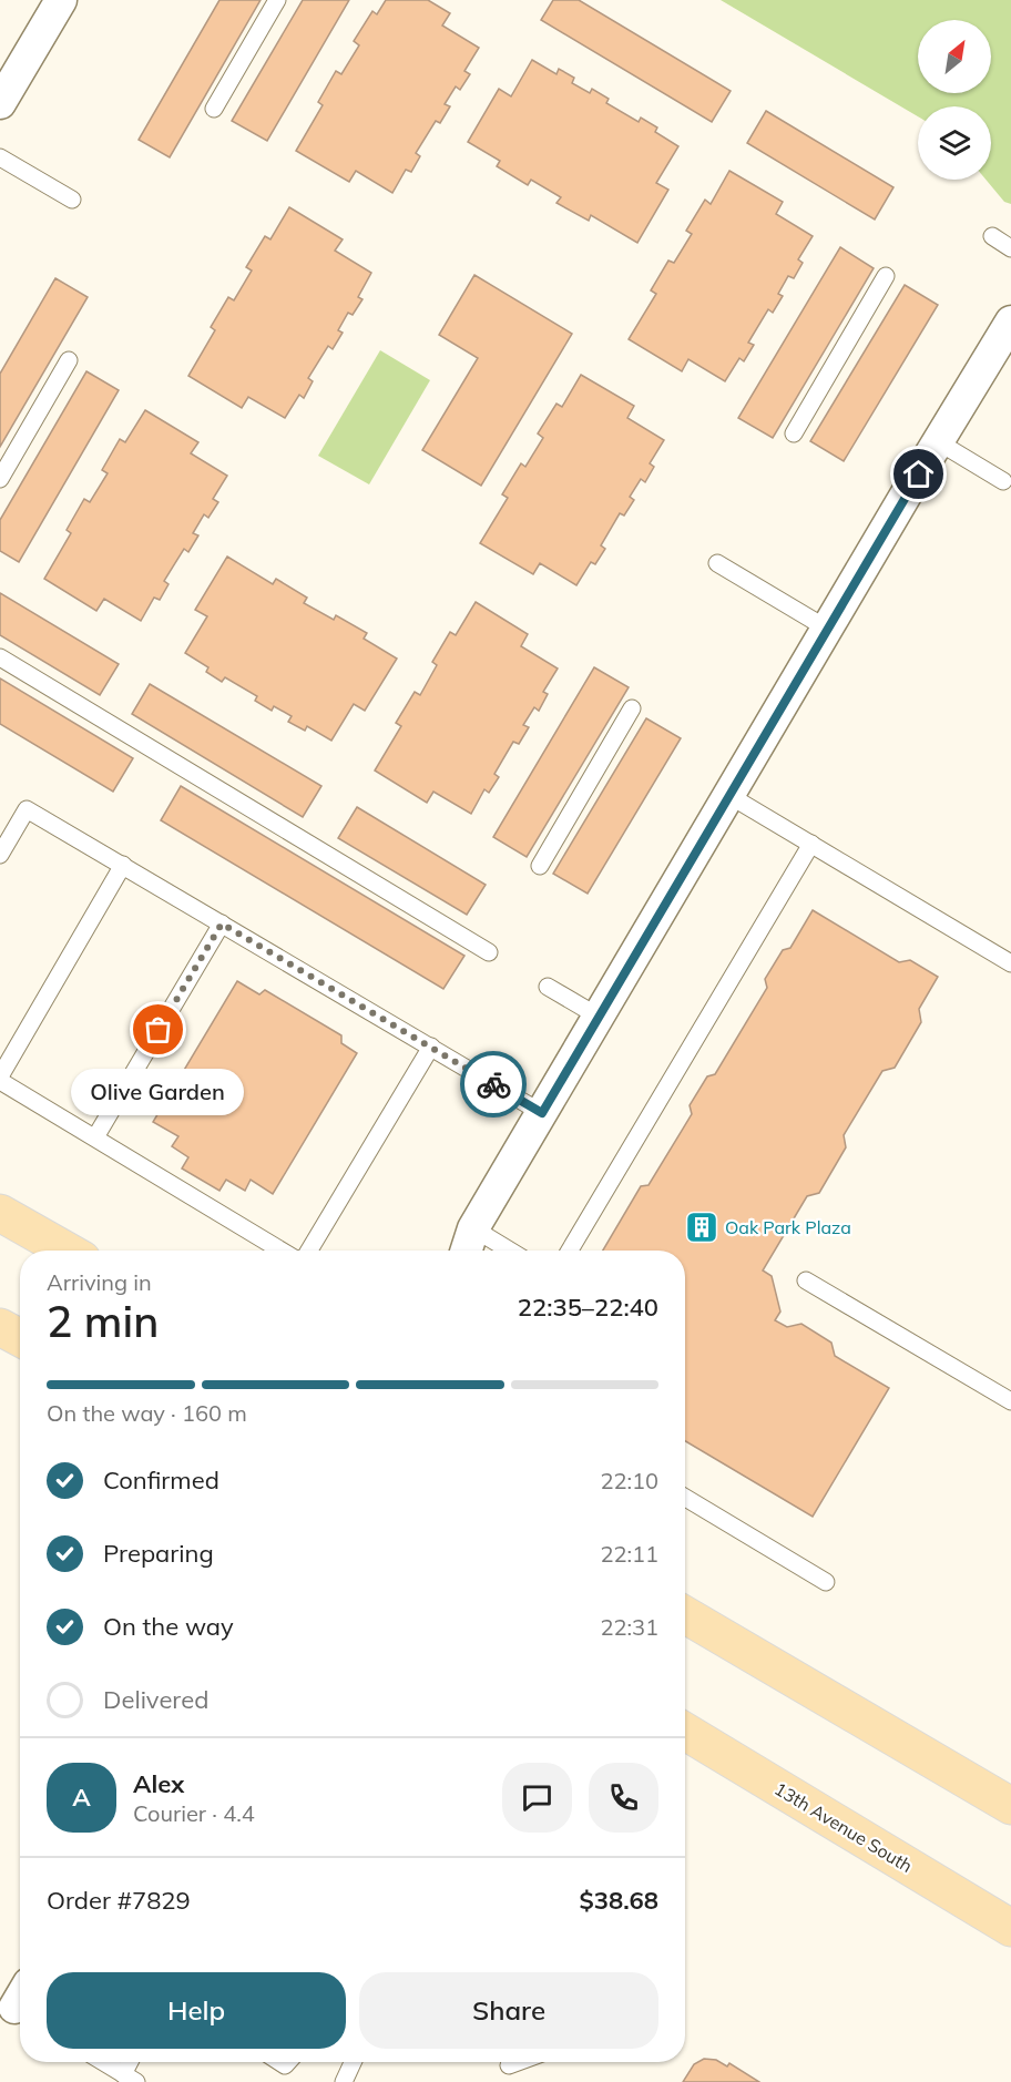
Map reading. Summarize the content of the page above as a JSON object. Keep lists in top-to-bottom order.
{
  "streets": {
    "main road": ["13th Avenue South"]
  },
  "places": {
    "other": ["Olive Garden"],
    "building": ["Oak Park Plaza"]
  },
  "north": "top right",
  "page": {
    "bubble": "Olive Garden",
    "heading": ["2 min", "Arriving in", "22:35–22:40"],
    "panel": [
      "Alex",
      "Courier · 4.4",
      "Order #7829",
      "$38.68"
    ],
    "bar": "On the way · 160 m",
    "list": [
      ["Confirmed", "22:10"],
      ["Preparing", "22:11"],
      ["On the way", "22:31"],
      "Delivered"
    ],
    "round": "A",
    "buttons": ["Help", "Share"]
  }
}
